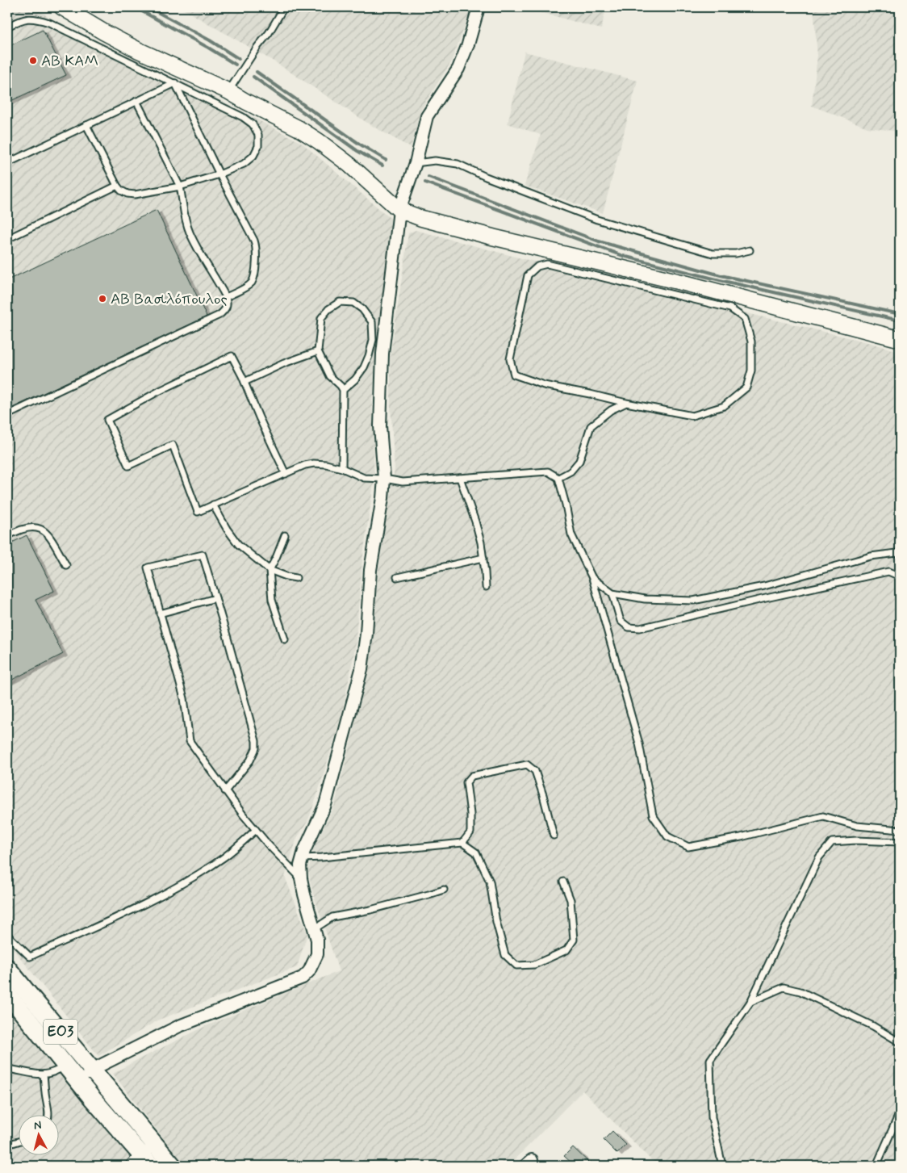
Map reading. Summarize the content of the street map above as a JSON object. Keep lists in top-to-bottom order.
{
  "streets": {
    "main road": ["ΕΟ3"]
  },
  "places": ["ΑΒ ΚΑΜ", "ΑΒ Βασιλόπουλος"],
  "north": "top"
}
